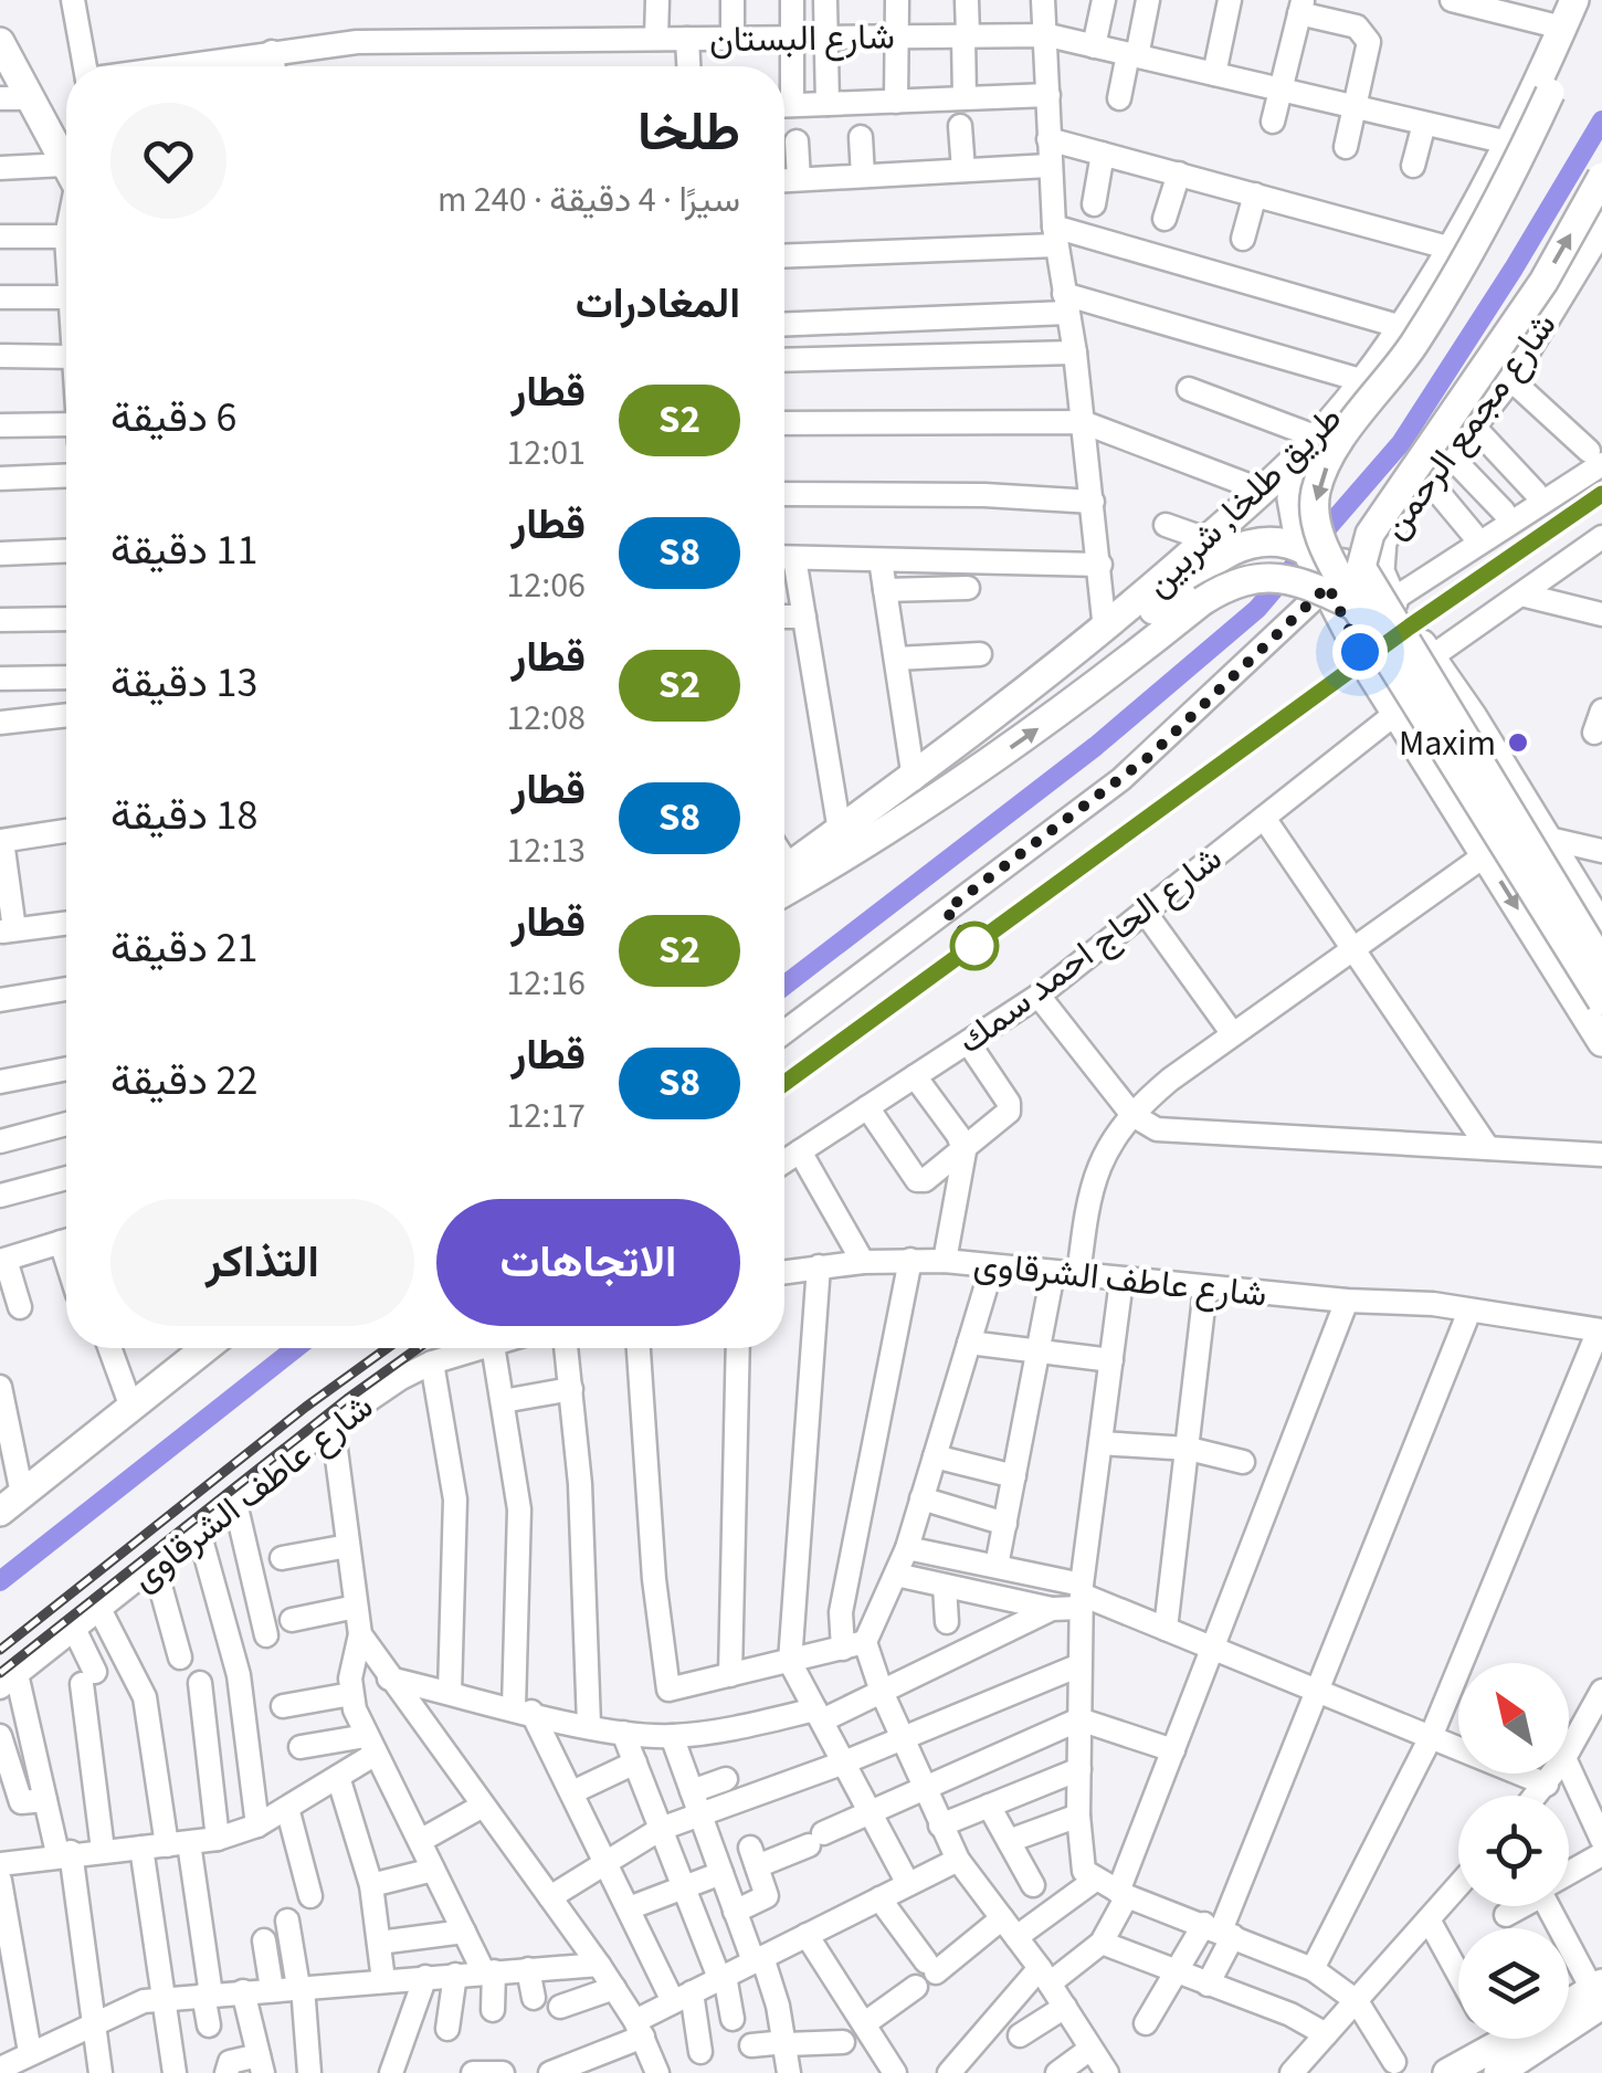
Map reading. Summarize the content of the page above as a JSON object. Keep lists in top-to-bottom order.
{
  "streets": {
    "main road": ["شارع مجمع الرحمن", "طريق طلخا, شربين"],
    "street": ["شارع البستان", "شارع الحاج احمد سمك", "شارع عاطف الشرقاوى"]
  },
  "crossings": [
    ["شارع البستان", "طريق طلخا, شربين"],
    ["شارع مجمع الرحمن", "طريق طلخا, شربين"]
  ],
  "places": ["Maxim"],
  "north": "top left",
  "page": {
    "heading": [
      ["طلخا", "سيرًا · 4 دقيقة · 240 m"],
      "المغادرات"
    ],
    "list": [
      {
        "mark": "S2",
        "name": "قطار",
        "note": "12:01",
        "value": "6 دقيقة"
      },
      {
        "mark": "S8",
        "name": "قطار",
        "note": "12:06",
        "value": "11 دقيقة"
      },
      {
        "mark": "S2",
        "name": "قطار",
        "note": "12:08",
        "value": "13 دقيقة"
      },
      {
        "mark": "S8",
        "name": "قطار",
        "note": "12:13",
        "value": "18 دقيقة"
      },
      {
        "mark": "S2",
        "name": "قطار",
        "note": "12:16",
        "value": "21 دقيقة"
      },
      {
        "mark": "S8",
        "name": "قطار",
        "note": "12:17",
        "value": "22 دقيقة"
      }
    ],
    "buttons": ["الاتجاهات", "التذاكر"]
  }
}
